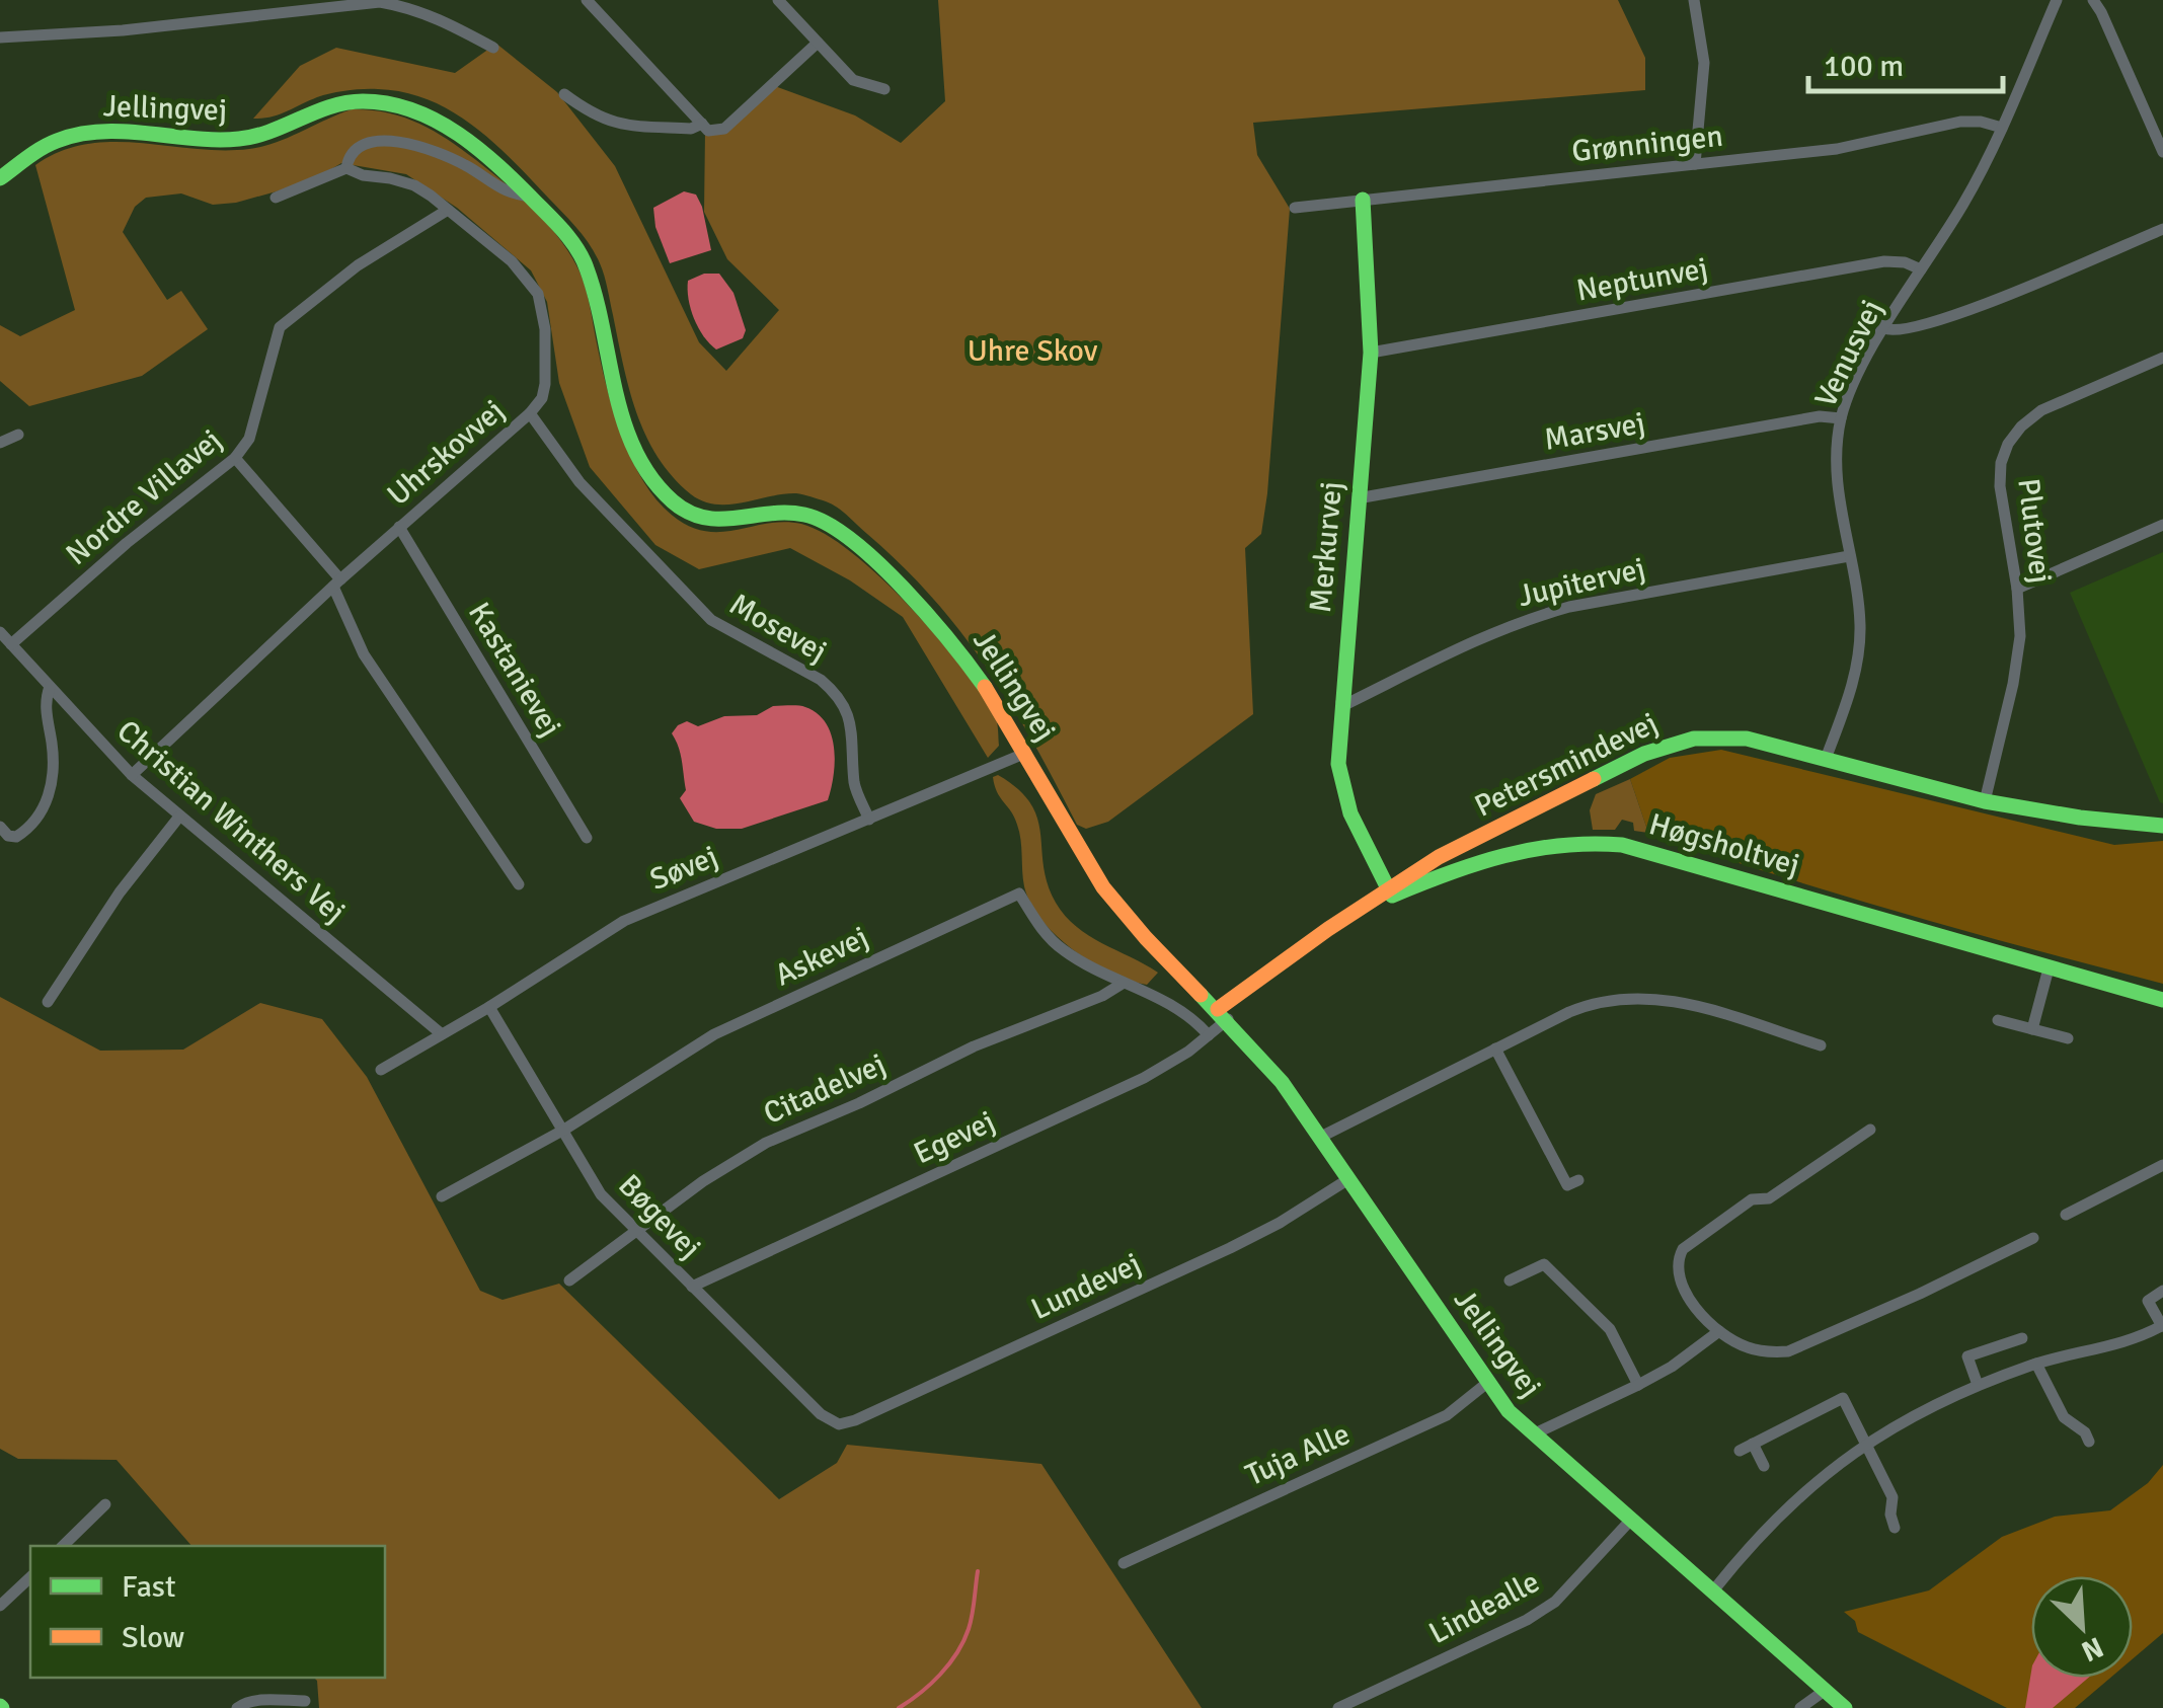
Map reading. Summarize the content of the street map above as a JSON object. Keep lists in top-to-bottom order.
{
  "streets": {
    "main road": [
      "Jellingvej",
      "Merkurvej",
      "Petersmindevej",
      "Høgsholtvej"
    ],
    "street": [
      "Grønningen",
      "Neptunvej",
      "Venusvej",
      "Marsvej",
      "Uhrskovvej",
      "Nordre Villavej",
      "Plutovej",
      "Jupitervej",
      "Mosevej",
      "Kastanievej",
      "Christian Winthers Vej",
      "Søvej",
      "Askevej",
      "Citadelvej",
      "Egevej",
      "Bøgevej",
      "Lundevej",
      "Tuja Alle",
      "Lindealle"
    ]
  },
  "crossings": [
    ["Jellingvej", "Petersmindevej"],
    ["Jellingvej", "Søvej"],
    ["Jellingvej", "Egevej"],
    ["Jellingvej", "Lundevej"],
    ["Jellingvej", "Tuja Alle"],
    ["Jellingvej", "Lindealle"],
    ["Grønningen", "Venusvej"],
    ["Grønningen", "Merkurvej"],
    ["Neptunvej", "Venusvej"],
    ["Neptunvej", "Merkurvej"],
    ["Venusvej", "Marsvej"],
    ["Venusvej", "Jupitervej"],
    ["Venusvej", "Petersmindevej"],
    ["Marsvej", "Merkurvej"],
    ["Uhrskovvej", "Nordre Villavej"],
    ["Uhrskovvej", "Mosevej"],
    ["Uhrskovvej", "Kastanievej"],
    ["Uhrskovvej", "Christian Winthers Vej"],
    ["Nordre Villavej", "Christian Winthers Vej"],
    ["Plutovej", "Petersmindevej"],
    ["Merkurvej", "Jupitervej"],
    ["Merkurvej", "Petersmindevej"],
    ["Merkurvej", "Høgsholtvej"],
    ["Mosevej", "Søvej"],
    ["Petersmindevej", "Høgsholtvej"],
    ["Petersmindevej", "Egevej"],
    ["Christian Winthers Vej", "Søvej"],
    ["Søvej", "Bøgevej"],
    ["Askevej", "Citadelvej"],
    ["Askevej", "Egevej"],
    ["Askevej", "Bøgevej"],
    ["Citadelvej", "Bøgevej"],
    ["Egevej", "Bøgevej"],
    ["Bøgevej", "Lundevej"]
  ],
  "parks": ["Uhre Skov"],
  "legend": ["Fast", "Slow"],
  "scale_bar": "100 m",
  "north": "bottom right"
}
